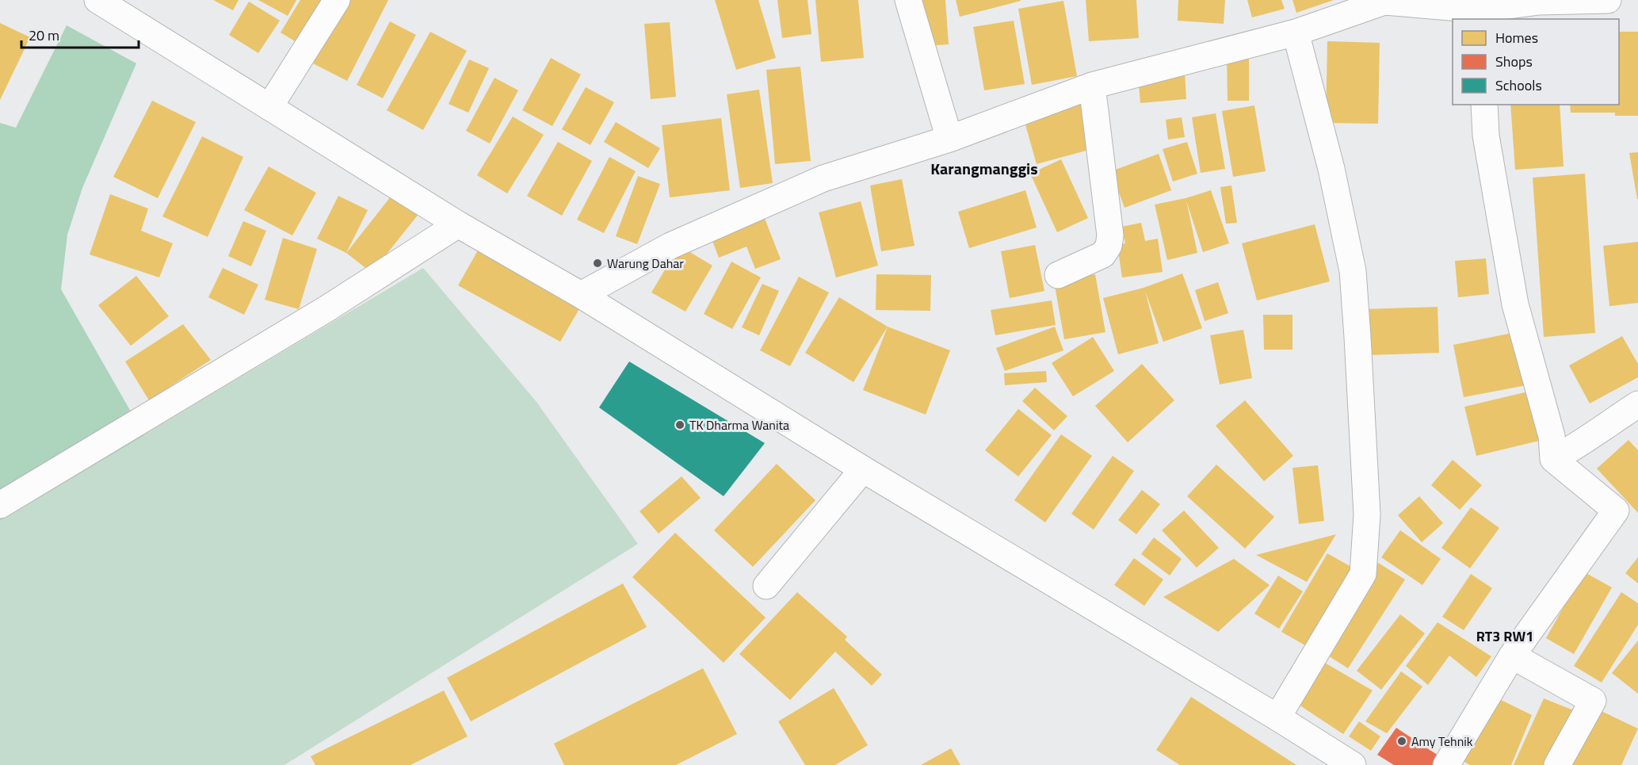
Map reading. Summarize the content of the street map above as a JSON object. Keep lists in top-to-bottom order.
{
  "districts": ["Karangmanggis", "RT3 RW1"],
  "places": ["Warung Dahar", "TK Dharma Wanita", "Amy Tehnik"],
  "legend": ["Homes", "Shops", "Schools"],
  "scale_bar": "20 m"
}
